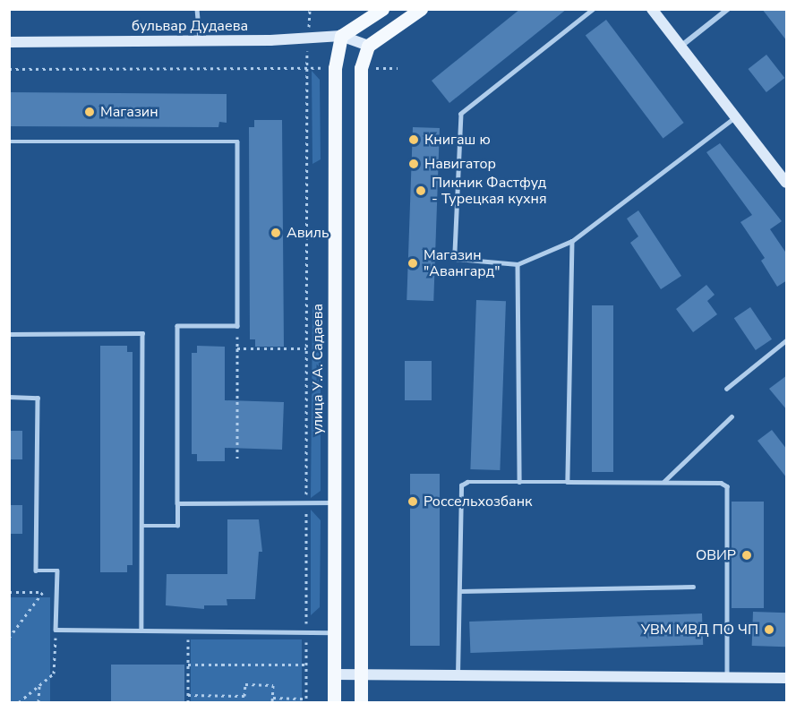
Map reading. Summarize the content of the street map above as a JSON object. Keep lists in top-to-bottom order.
{
  "streets": {
    "main road": ["улица У.А. Садаева"],
    "street": ["бульвар Дудаева"]
  },
  "crossings": [
    ["бульвар Дудаева", "улица У.А. Садаева"]
  ],
  "places": [
    "Магазин",
    "Книгаш ю",
    "Навигатор",
    "Пикник Фастфуд - Турецкая кухня",
    "Авиль",
    "Магазин \"Авангард\"",
    "Россельхозбанк",
    "ОВИР",
    "УВМ МВД ПО ЧП"
  ]
}
